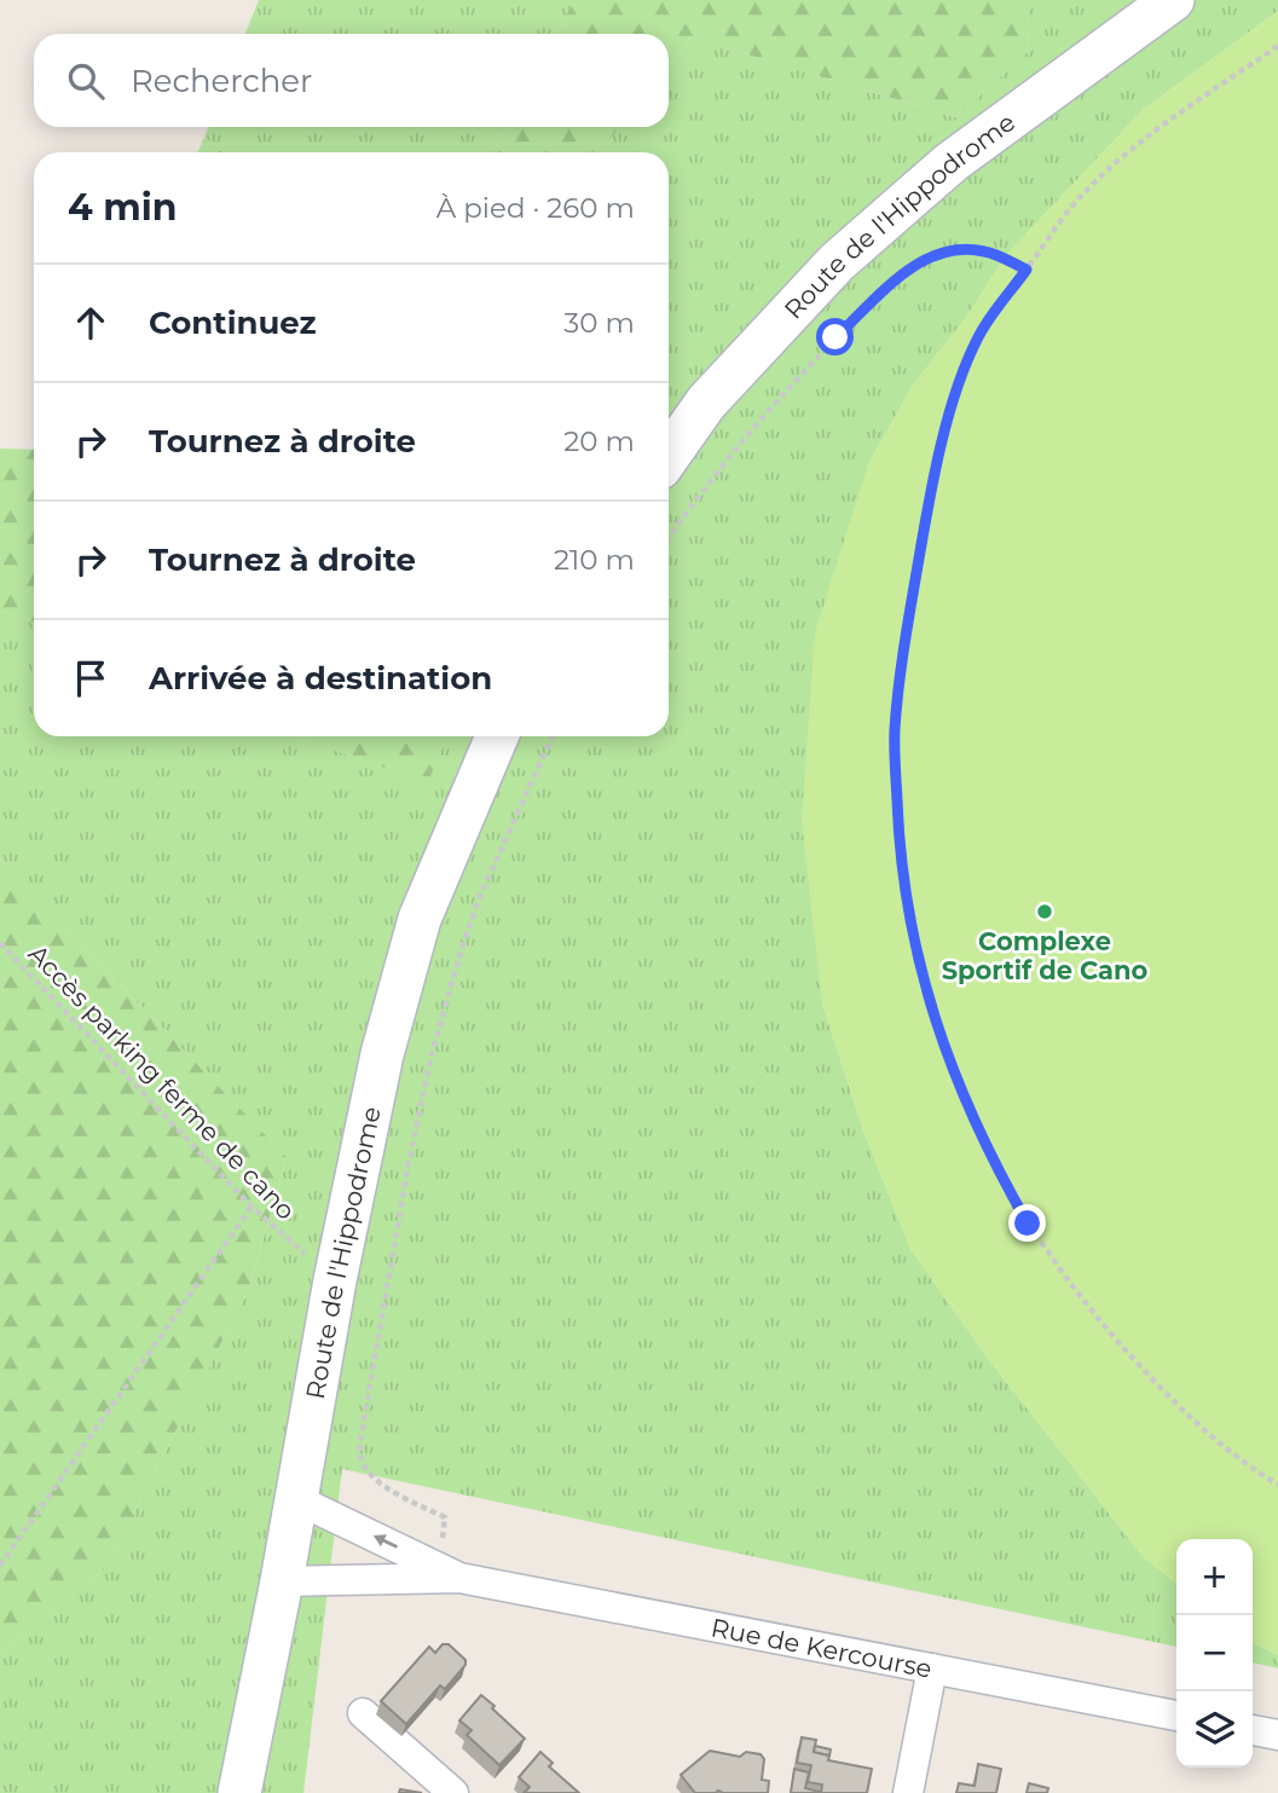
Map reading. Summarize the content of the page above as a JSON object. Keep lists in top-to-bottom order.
{
  "streets": {
    "main road": ["Route de l'Hippodrome"],
    "street": ["Rue de Kercourse"],
    "path": ["Accès parking ferme de cano"]
  },
  "crossings": [
    ["Route de l'Hippodrome", "Accès parking ferme de cano"],
    ["Route de l'Hippodrome", "Rue de Kercourse"]
  ],
  "places": ["Complexe Sportif de Cano"],
  "page": {
    "search": "Rechercher",
    "heading": ["4 min", "À pied · 260 m"],
    "list": [
      ["Continuez", "30 m"],
      ["Tournez à droite", "20 m"],
      ["Tournez à droite", "210 m"],
      "Arrivée à destination"
    ],
    "map_buttons": ["+", "−"]
  }
}
